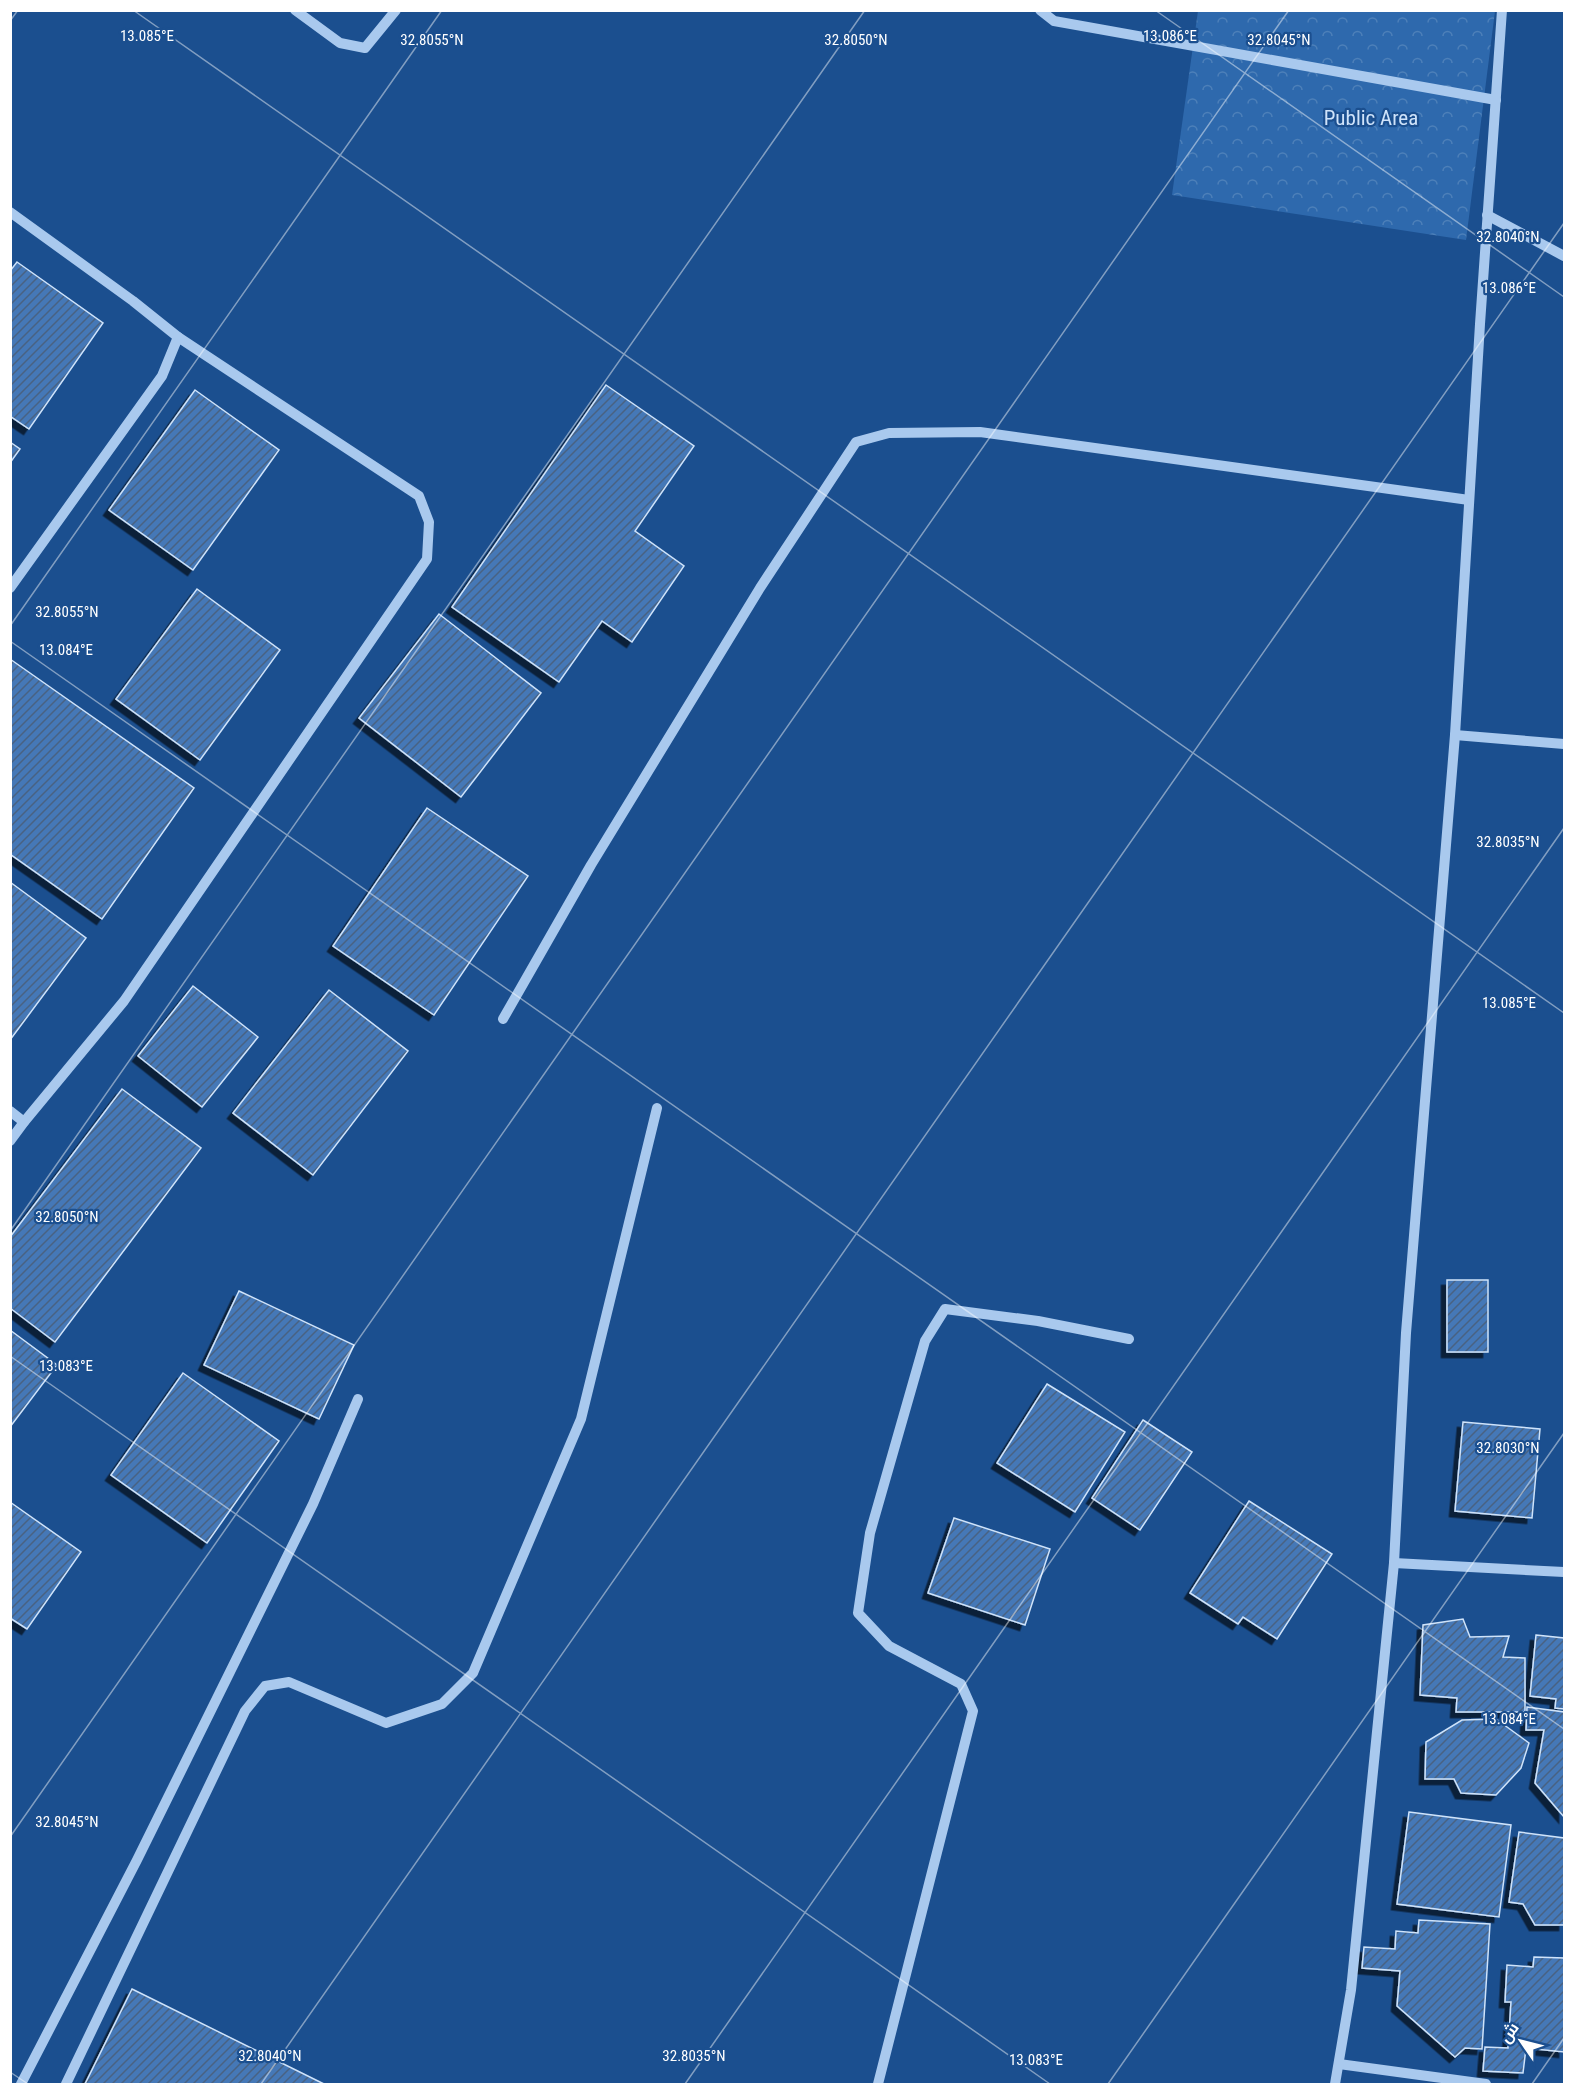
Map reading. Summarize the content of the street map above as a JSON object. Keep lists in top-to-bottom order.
{
  "parks": ["Public Area"],
  "north": "top left",
  "coordinates": [
    "13.085°E",
    "13.086°E",
    "32.8055°N",
    "32.8050°N",
    "32.8045°N",
    "32.8040°N",
    "13.084°E",
    "32.8035°N",
    "13.083°E",
    "32.8030°N"
  ]
}
